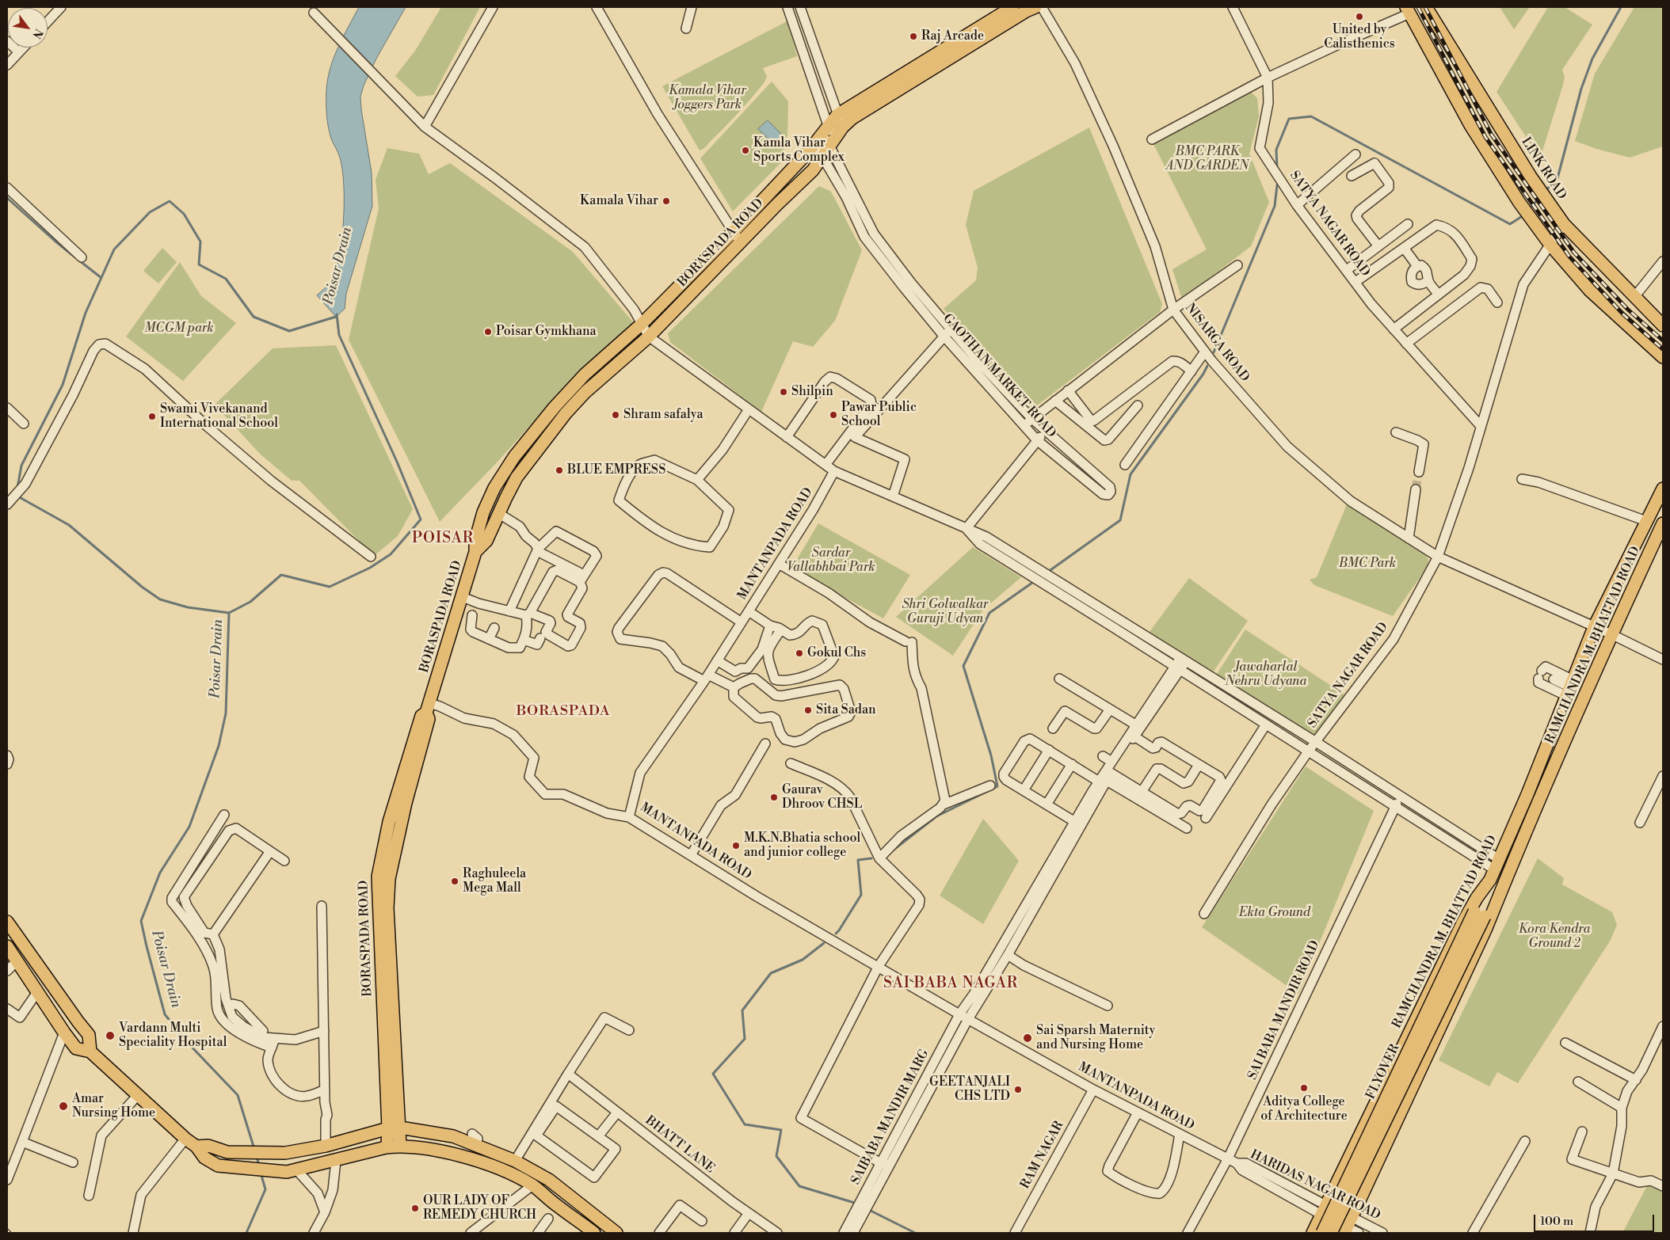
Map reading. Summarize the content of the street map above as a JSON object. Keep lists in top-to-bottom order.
{
  "streets": {
    "main road": [
      "LINK ROAD",
      "BORASPADA ROAD",
      "RAMCHANDRA M. BHATTAD ROAD",
      "FLYOVER"
    ],
    "street": [
      "SATYA NAGAR ROAD",
      "NISARGA ROAD",
      "GAOTHAN MARKET ROAD",
      "MANTANPADA ROAD",
      "SAI BABA MANDIR ROAD",
      "SAIBABA MANDIR MARG",
      "BHATT LANE",
      "RAM NAGAR",
      "HARIDAS NAGAR ROAD"
    ]
  },
  "crossings": [
    ["LINK ROAD", "SATYA NAGAR ROAD"],
    ["SATYA NAGAR ROAD", "NISARGA ROAD"],
    ["BORASPADA ROAD", "GAOTHAN MARKET ROAD"],
    ["NISARGA ROAD", "RAMCHANDRA M. BHATTAD ROAD"],
    ["MANTANPADA ROAD", "SAI BABA MANDIR ROAD"],
    ["MANTANPADA ROAD", "SAIBABA MANDIR MARG"],
    ["MANTANPADA ROAD", "RAM NAGAR"],
    ["MANTANPADA ROAD", "HARIDAS NAGAR ROAD"],
    ["RAMCHANDRA M. BHATTAD ROAD", "FLYOVER"],
    ["RAMCHANDRA M. BHATTAD ROAD", "HARIDAS NAGAR ROAD"],
    ["SAI BABA MANDIR ROAD", "HARIDAS NAGAR ROAD"]
  ],
  "districts": ["POISAR", "BORASPADA", "SAI BABA NAGAR"],
  "water": ["Poisar Drain"],
  "parks": [
    "Kamala Vihar Joggers Park",
    "BMC PARK AND GARDEN",
    "MCGM park",
    "Sardar Vallabhbai Park",
    "BMC Park",
    "Shri Golwalkar Guruji Udyan",
    "Jawaharlal Nehru Udyana",
    "Ekta Ground",
    "Kora Kendra Ground 2"
  ],
  "places": [
    "United by Calisthenics",
    "Raj Arcade",
    "Kamla Vihar Sports Complex",
    "Kamala Vihar",
    "Poisar Gymkhana",
    "Shilpin",
    "Shram safalya",
    "Pawar Public School",
    "Swami Vivekanand International School",
    "BLUE EMPRESS",
    "Gokul Chs",
    "Sita Sadan",
    "Gaurav Dhroov CHSL",
    "M.K.N.Bhatia school and junior college",
    "Raghuleela Mega Mall",
    "Vardann Multi Speciality Hospital",
    "Sai Sparsh Maternity and Nursing Home",
    "Aditya College of Architecture",
    "GEETANJALI CHS LTD",
    "Amar Nursing Home",
    "OUR LADY OF REMEDY CHURCH"
  ],
  "scale_bar": "100 m",
  "north": "bottom right"
}
